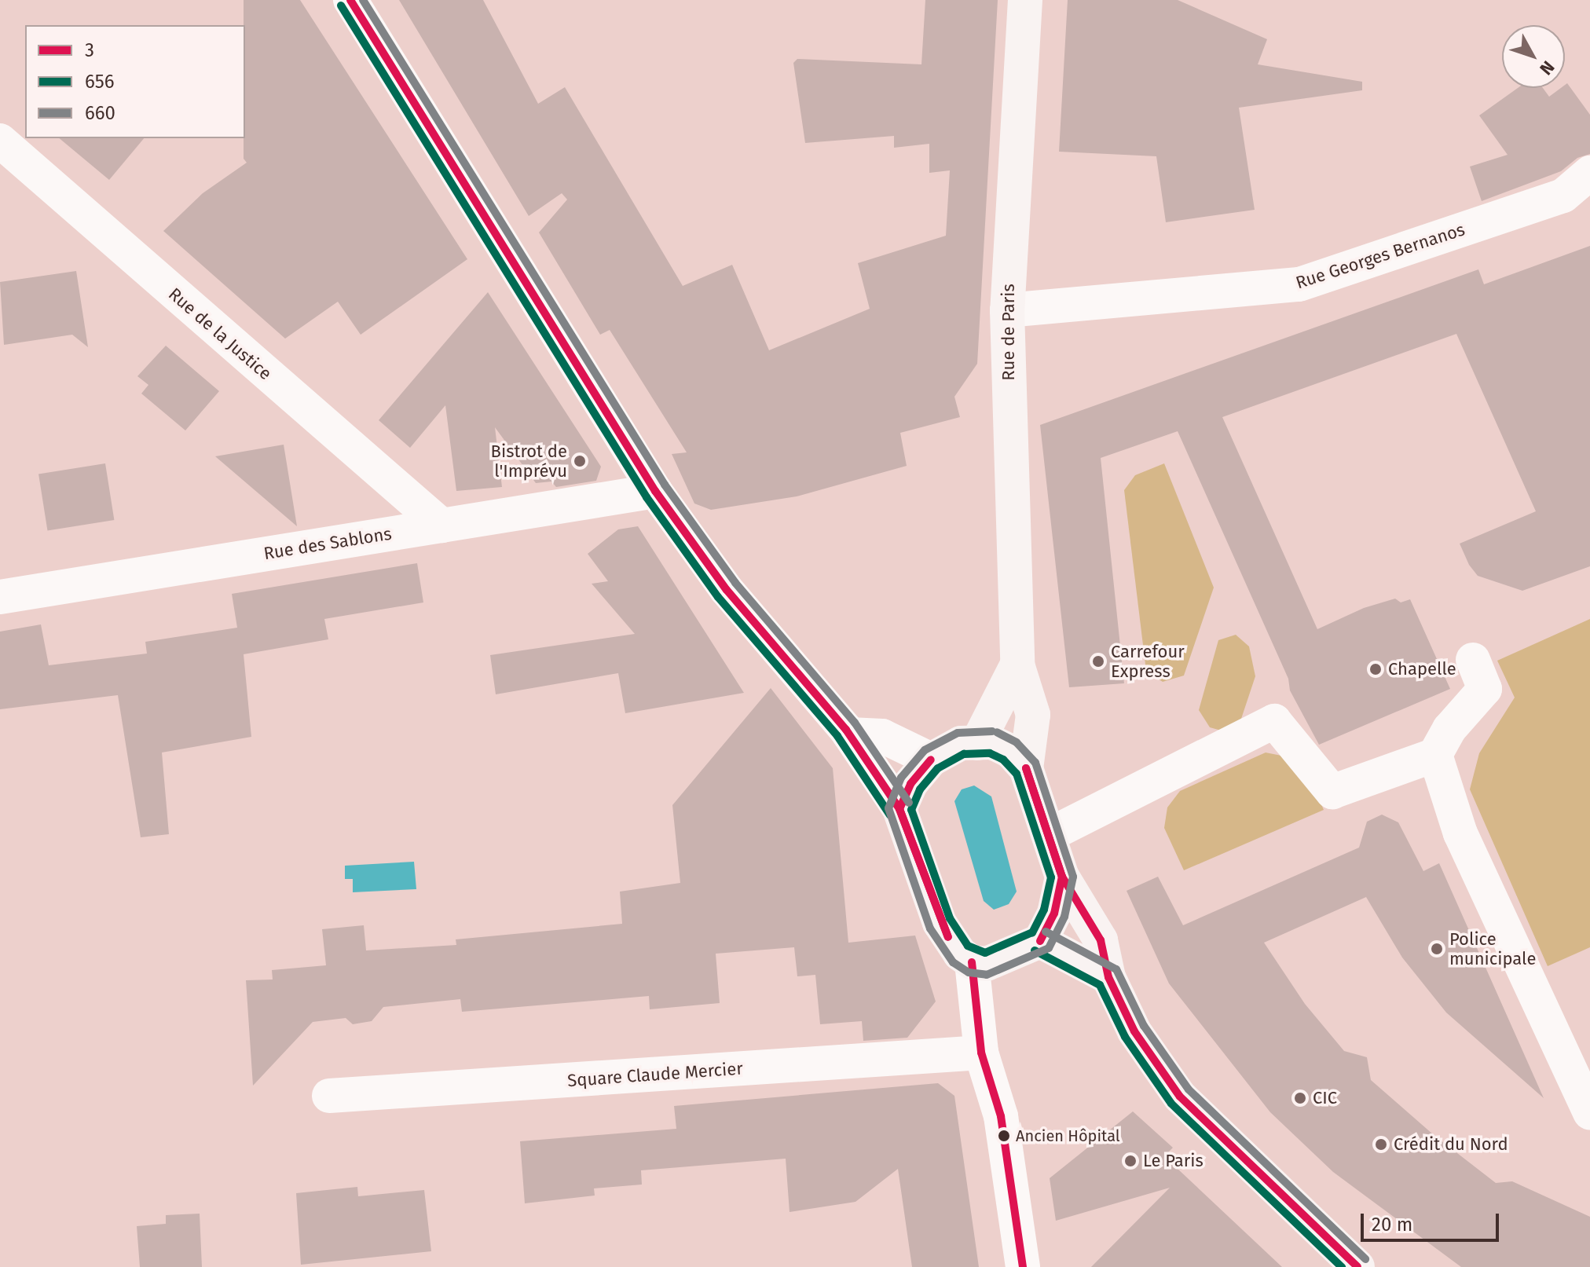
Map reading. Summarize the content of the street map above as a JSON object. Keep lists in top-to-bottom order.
{
  "streets": {
    "street": [
      "Rue Georges Bernanos",
      "Rue de Paris",
      "Rue de la Justice",
      "Rue des Sablons",
      "Square Claude Mercier"
    ]
  },
  "crossings": [
    ["Rue Georges Bernanos", "Rue de Paris"],
    ["Rue de la Justice", "Rue des Sablons"]
  ],
  "places": [
    "Bistrot de l'Imprévu",
    "Carrefour Express",
    "Chapelle",
    "Police municipale",
    "CIC",
    "Ancien Hôpital",
    "Crédit du Nord",
    "Le Paris"
  ],
  "lines": ["transit line 3", "transit line 660", "transit line 656"],
  "legend": ["3", "656", "660"],
  "scale_bar": "20 m",
  "north": "bottom right"
}
